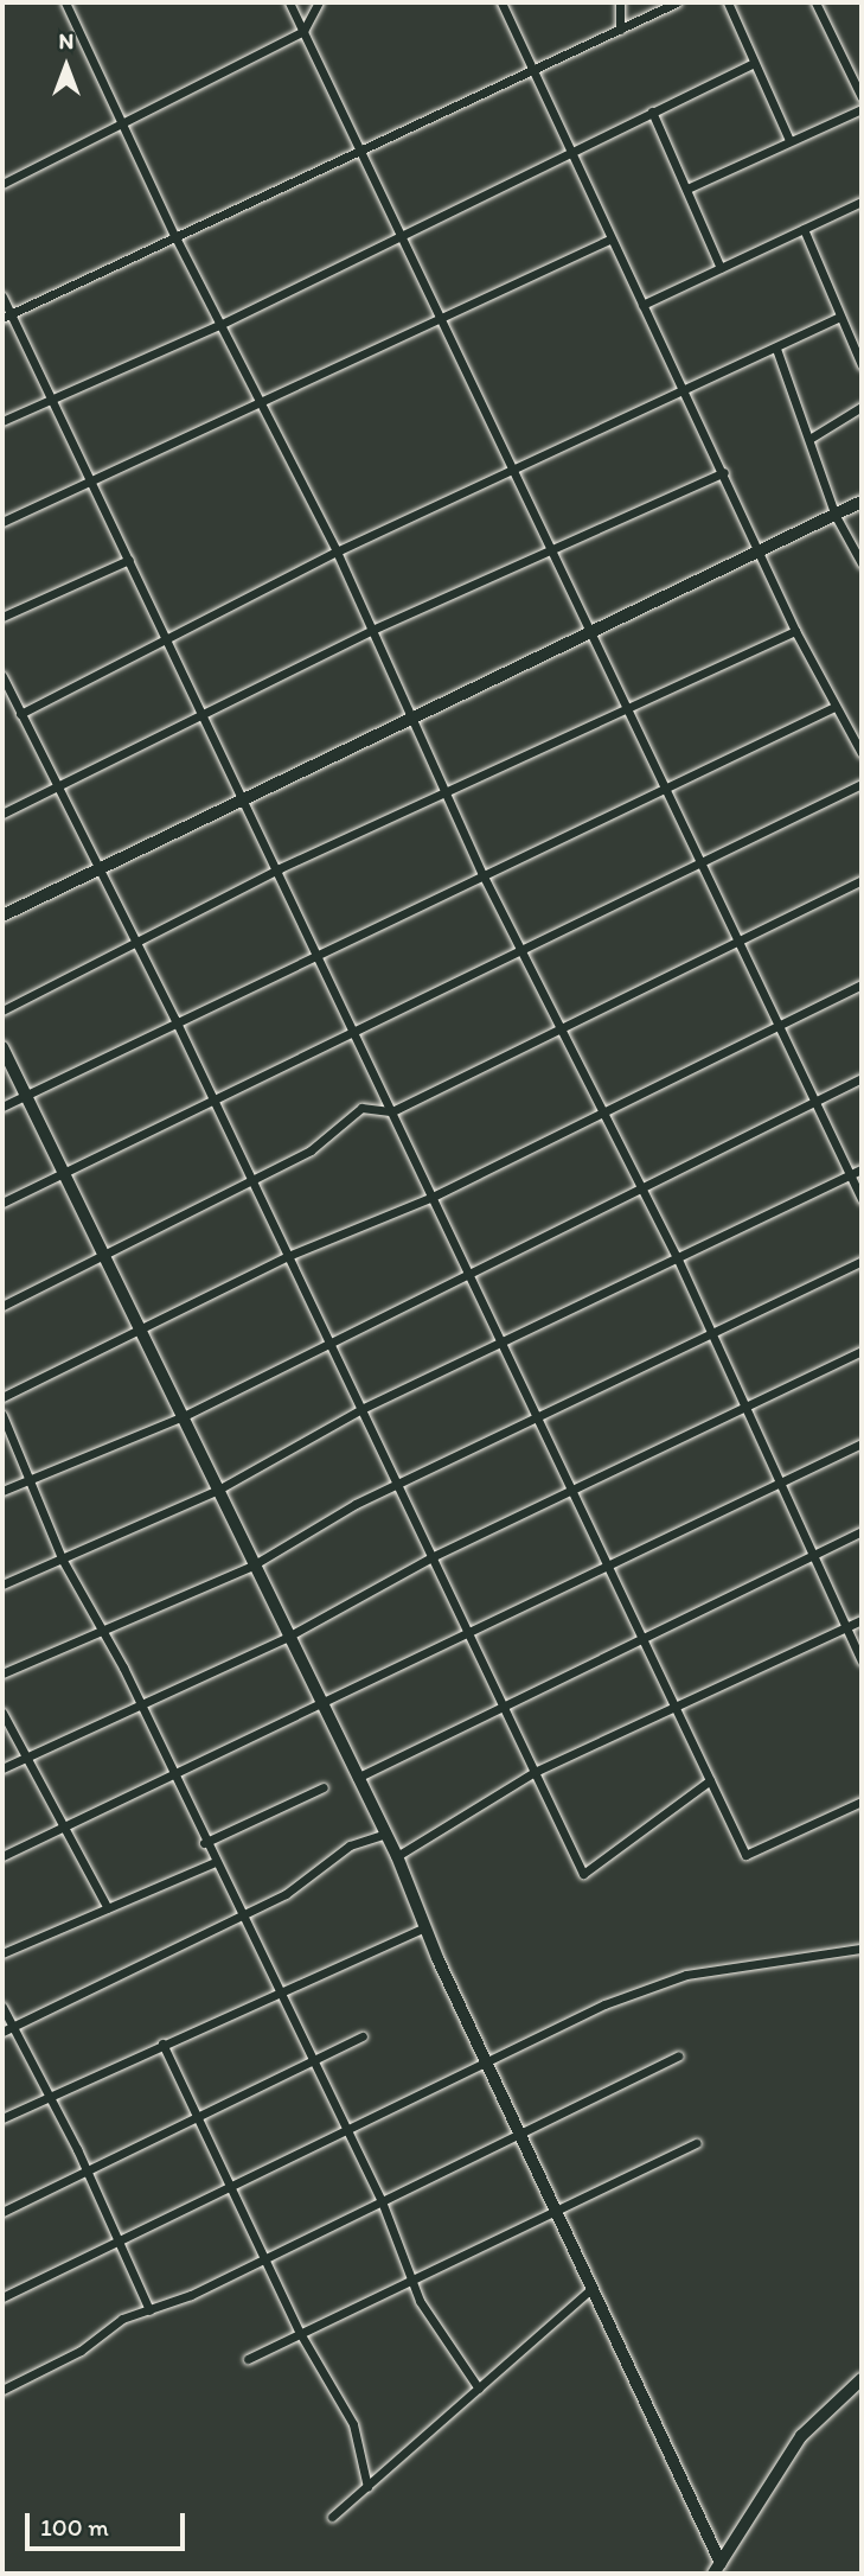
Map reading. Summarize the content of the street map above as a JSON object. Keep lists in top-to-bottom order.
{
  "scale_bar": "100 m",
  "north": "top"
}
